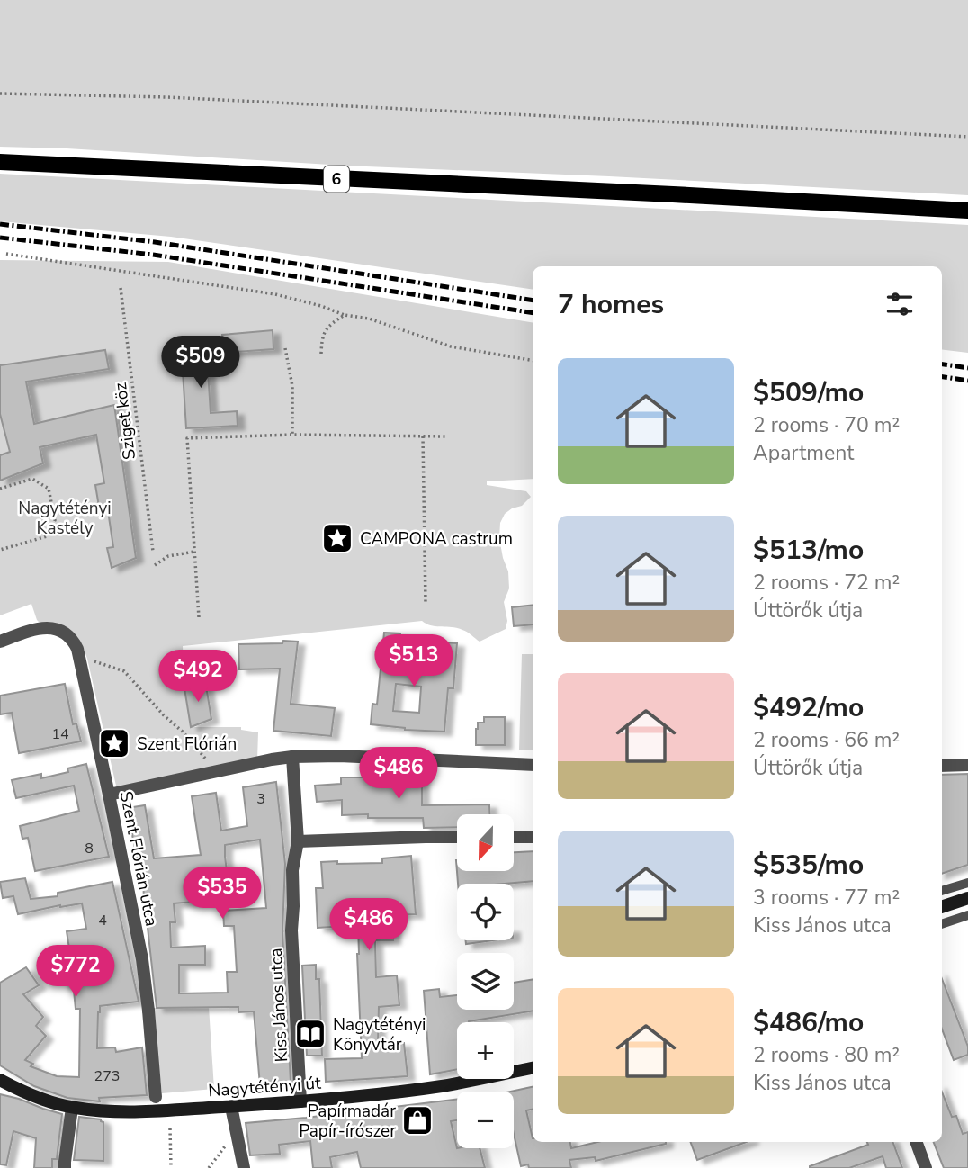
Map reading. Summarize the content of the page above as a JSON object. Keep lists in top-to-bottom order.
{
  "streets": {
    "main road": ["6", "Nagytétényi út"],
    "street": ["Szent Flórián utca", "Kiss János utca"],
    "path": ["Sziget köz"]
  },
  "crossings": [
    ["Kiss János utca", "Nagytétényi út"]
  ],
  "parks": ["Nagytétényi Kastély"],
  "places": {
    "place": ["CAMPONA castrum", "Szent Flórián"],
    "library": ["Nagytétényi Könyvtár"],
    "shop": ["Papírmadár Papír-írószer"]
  },
  "house_numbers": [
    "14",
    "3",
    "8",
    "4",
    "273"
  ],
  "north": "bottom",
  "page": {
    "heading": "7 homes",
    "price": [
      "$509",
      "$513",
      "$492",
      "$486",
      "$535",
      "$486",
      "$772"
    ],
    "list": [
      {
        "name": "$509/mo",
        "note": "2 rooms · 70 m² · Apartment"
      },
      {
        "name": "$513/mo",
        "note": "2 rooms · 72 m² · Úttörők útja"
      },
      {
        "name": "$492/mo",
        "note": "2 rooms · 66 m² · Úttörők útja"
      },
      {
        "name": "$535/mo",
        "note": "3 rooms · 77 m² · Kiss János utca"
      },
      {
        "name": "$486/mo",
        "note": "2 rooms · 80 m² · Kiss János utca"
      }
    ],
    "map_buttons": ["+", "−"]
  }
}
